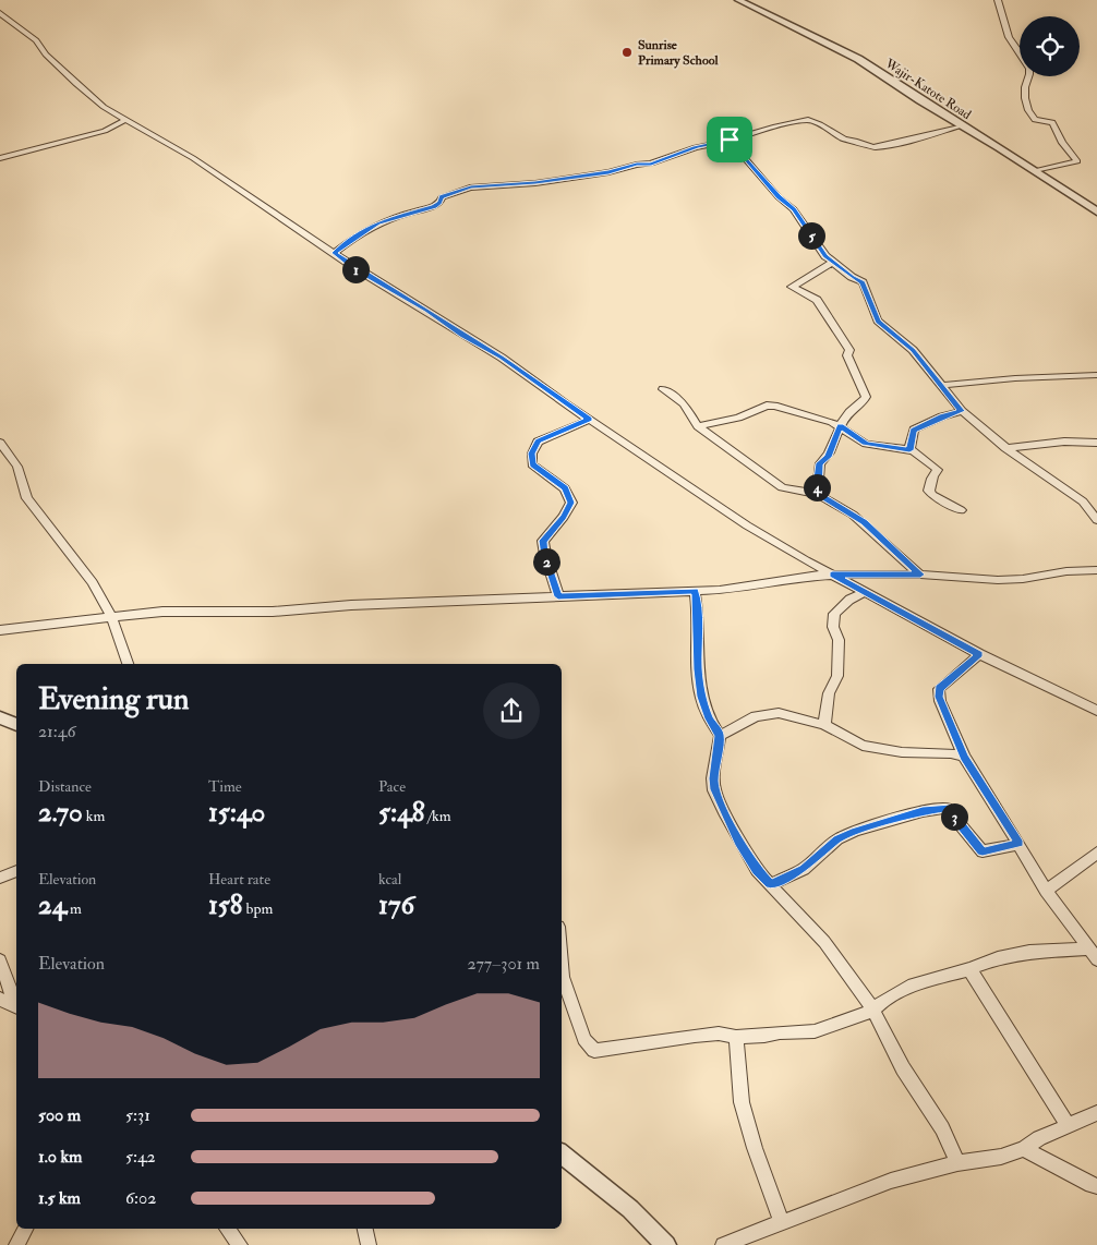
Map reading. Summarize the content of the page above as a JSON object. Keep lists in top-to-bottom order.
{
  "streets": {
    "street": ["Wajir-Katote Road"]
  },
  "places": ["Sunrise Primary School"],
  "page": {
    "pins": [
      "5",
      "1",
      "4",
      "2",
      "3"
    ],
    "heading": ["Evening run", "21:46"],
    "stats": [
      ["Distance", "2.70 km"],
      ["Time", "15:40"],
      ["Pace", "5:48 /km"],
      ["Elevation", "24 m"],
      ["Heart rate", "158 bpm"],
      ["kcal", "176"]
    ],
    "chart": ["Elevation", "277–301 m"],
    "list": [
      {
        "name": "500 m",
        "note": "5:31"
      },
      {
        "name": "1.0 km",
        "note": "5:42"
      },
      {
        "name": "1.5 km",
        "note": "6:02"
      }
    ]
  }
}
